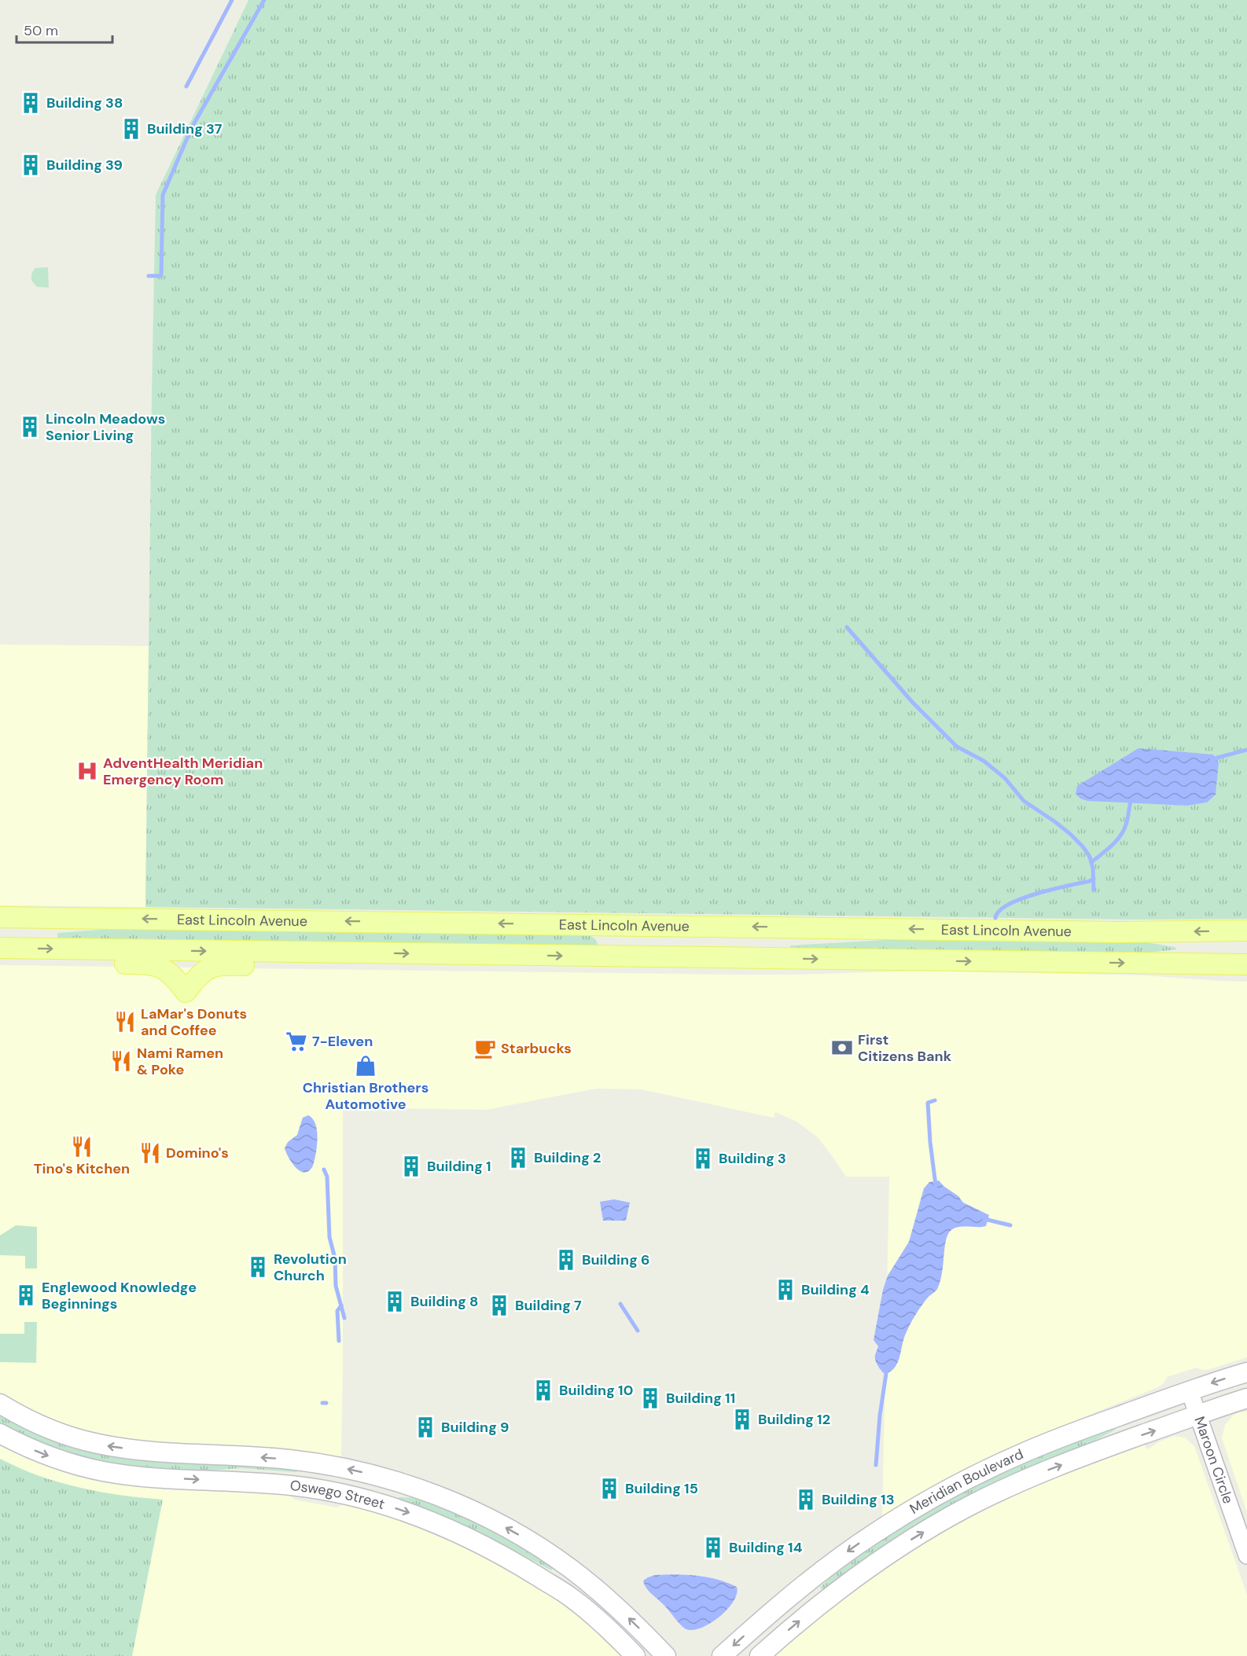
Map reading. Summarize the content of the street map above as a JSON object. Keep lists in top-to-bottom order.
{
  "streets": {
    "main road": ["East Lincoln Avenue", "Meridian Boulevard", "Oswego Street"],
    "street": ["Maroon Circle"]
  },
  "crossings": [
    ["Maroon Circle", "Meridian Boulevard"]
  ],
  "places": {
    "building": [
      "Building 38",
      "Building 37",
      "Building 39",
      "Lincoln Meadows Senior Living",
      "Building 2",
      "Building 3",
      "Building 1",
      "Building 6",
      "Revolution Church",
      "Building 4",
      "Englewood Knowledge Beginnings",
      "Building 8",
      "Building 7",
      "Building 10",
      "Building 11",
      "Building 12",
      "Building 9",
      "Building 15",
      "Building 13",
      "Building 14"
    ],
    "hospital": ["AdventHealth Meridian Emergency Room"],
    "restaurant": [
      "LaMar's Donuts and Coffee",
      "Nami Ramen & Poke",
      "Tino's Kitchen",
      "Domino's"
    ],
    "supermarket": ["7-Eleven"],
    "bank": ["First Citizens Bank"],
    "cafe": ["Starbucks"],
    "shop": ["Christian Brothers Automotive"]
  },
  "scale_bar": "50 m"
}
